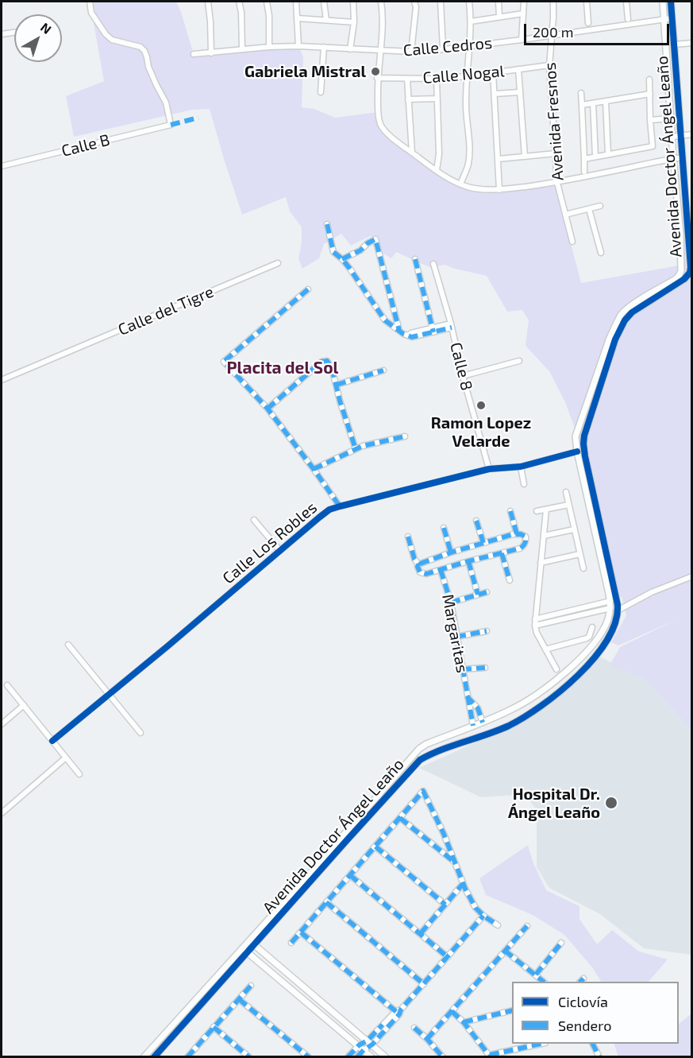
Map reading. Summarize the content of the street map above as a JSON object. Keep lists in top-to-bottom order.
{
  "streets": {
    "street": [
      "Calle Cedros",
      "Calle Nogal",
      "Avenida Fresnos",
      "Calle B",
      "Avenida Doctor Ángel Leaño",
      "Calle del Tigre",
      "Calle 8",
      "Calle Los Robles",
      "Margaritas"
    ]
  },
  "crossings": [
    ["Calle Cedros", "Avenida Fresnos"],
    ["Calle Cedros", "Avenida Doctor Ángel Leaño"],
    ["Calle Nogal", "Avenida Fresnos"],
    ["Avenida Doctor Ángel Leaño", "Calle Los Robles"],
    ["Avenida Doctor Ángel Leaño", "Margaritas"],
    ["Calle 8", "Calle Los Robles"]
  ],
  "districts": ["Placita del Sol"],
  "places": ["Gabriela Mistral", "Ramon Lopez Velarde", "Hospital Dr. Ángel Leaño"],
  "legend": ["Ciclovía", "Sendero"],
  "scale_bar": "200 m",
  "north": "top right"
}
